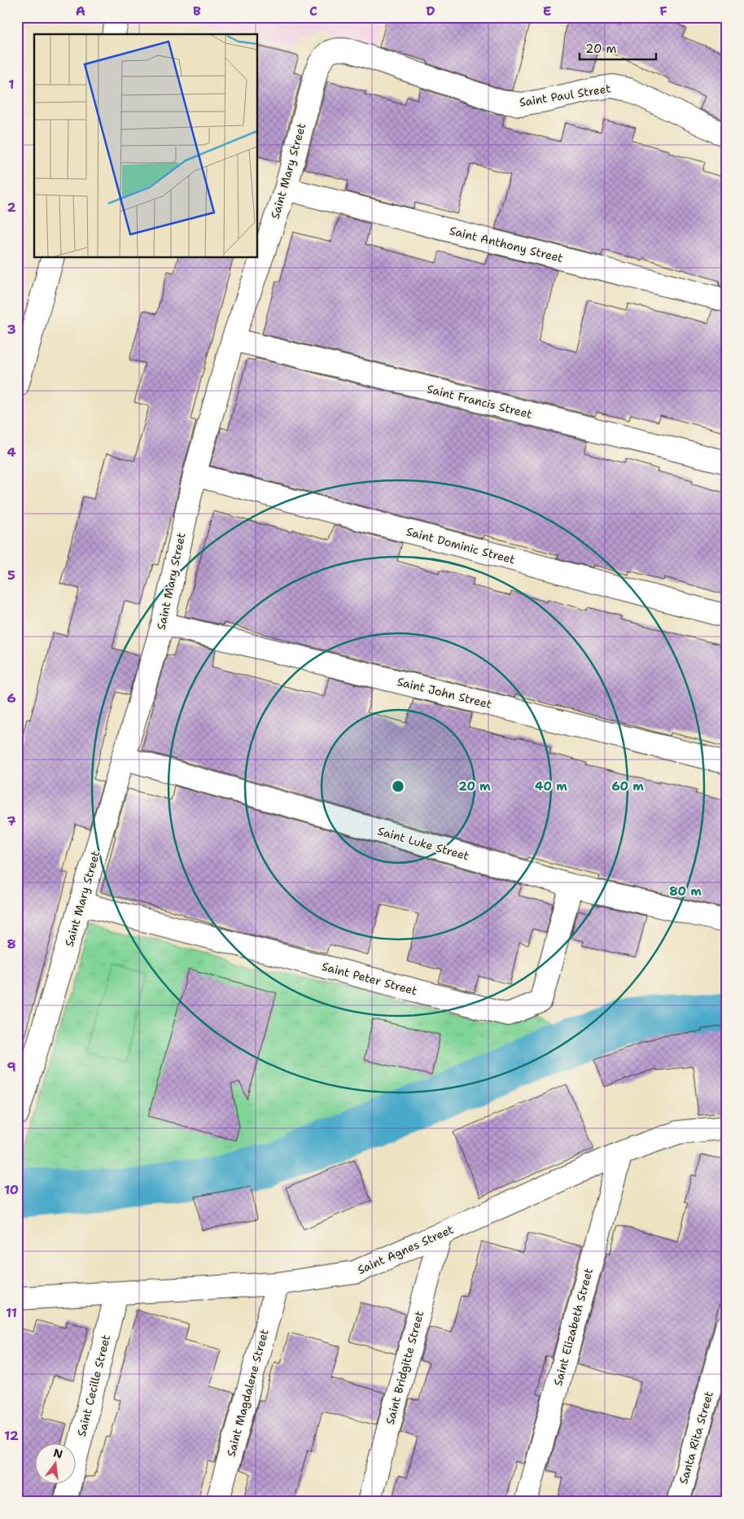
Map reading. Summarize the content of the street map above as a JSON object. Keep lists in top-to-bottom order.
{
  "streets": {
    "street": [
      "Saint Paul Street",
      "Saint Mary Street",
      "Saint Anthony Street",
      "Saint Francis Street",
      "Saint Dominic Street",
      "Saint John Street",
      "Saint Luke Street",
      "Saint Peter Street",
      "Saint Agnes Street",
      "Saint Elizabeth Street",
      "Saint Bridgitte Street",
      "Saint Cecille Street",
      "Saint Magdalene Street",
      "Santa Rita Street"
    ]
  },
  "crossings": [
    ["Saint Paul Street", "Saint Mary Street"],
    ["Saint Mary Street", "Saint Anthony Street"],
    ["Saint Mary Street", "Saint Francis Street"],
    ["Saint Mary Street", "Saint Dominic Street"],
    ["Saint Mary Street", "Saint John Street"],
    ["Saint Mary Street", "Saint Luke Street"],
    ["Saint Mary Street", "Saint Peter Street"],
    ["Saint Luke Street", "Saint Peter Street"],
    ["Saint Agnes Street", "Saint Elizabeth Street"],
    ["Saint Agnes Street", "Saint Bridgitte Street"],
    ["Saint Agnes Street", "Saint Cecille Street"],
    ["Saint Agnes Street", "Saint Magdalene Street"]
  ],
  "scale_bar": "20 m",
  "north": "top",
  "grid": {
    "columns": [
      "A",
      "B",
      "C",
      "D",
      "E",
      "F"
    ],
    "rows": [
      "1",
      "2",
      "3",
      "4",
      "5",
      "6",
      "7",
      "8",
      "9",
      "10",
      "11",
      "12"
    ]
  },
  "rings": [
    "20 m",
    "40 m",
    "60 m",
    "80 m"
  ]
}
